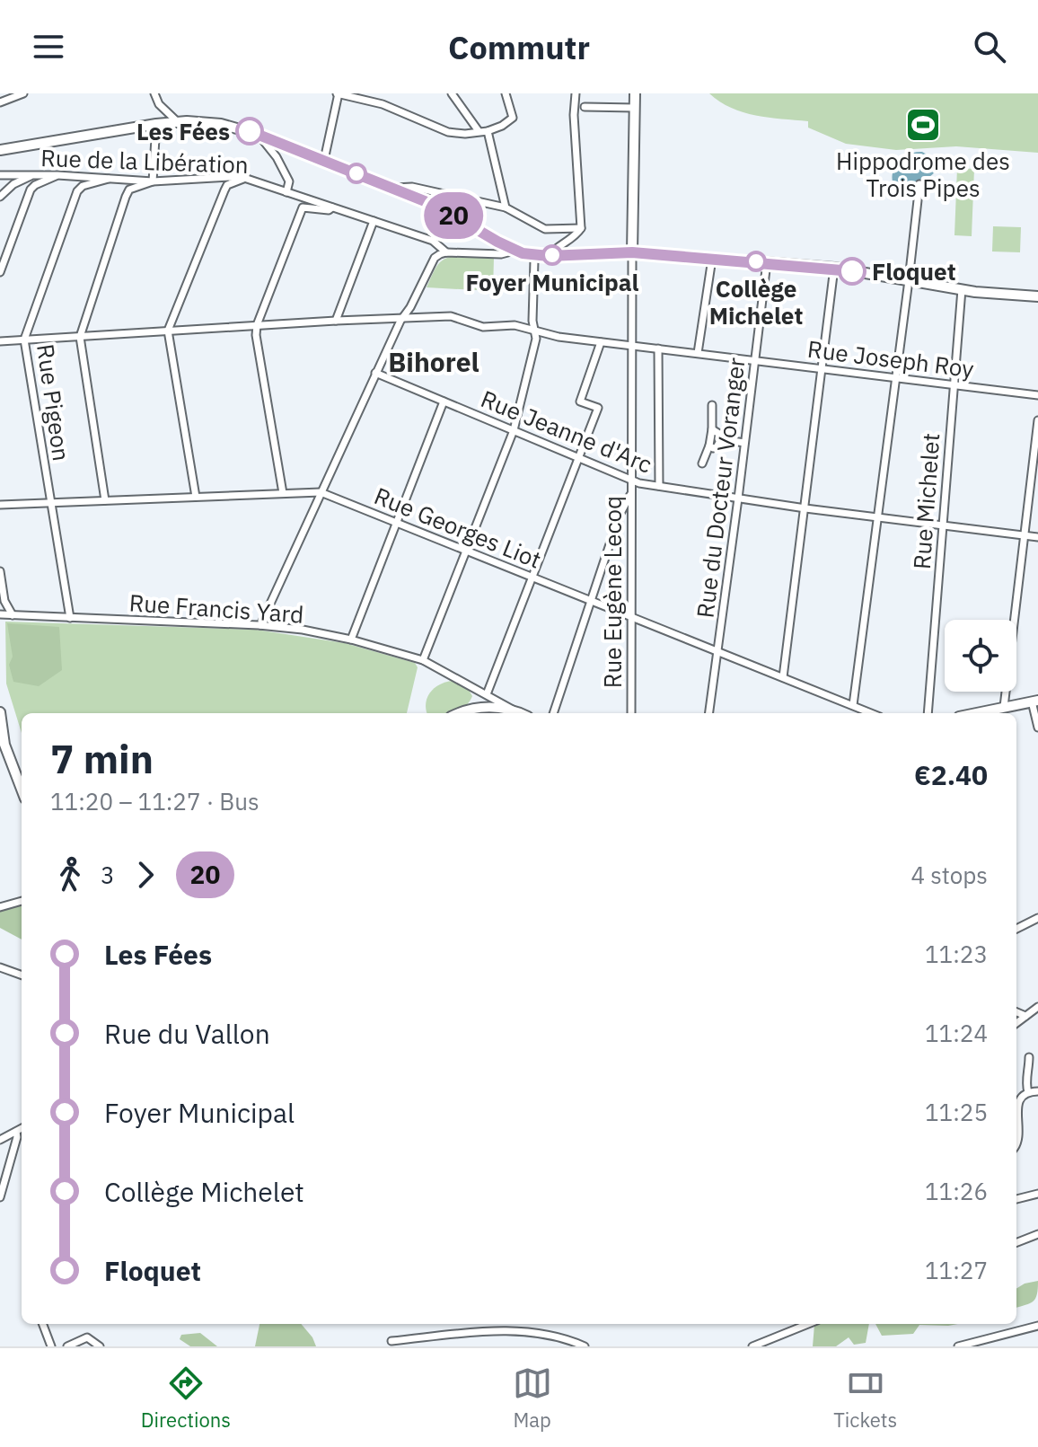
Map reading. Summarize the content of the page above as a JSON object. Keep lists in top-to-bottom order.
{
  "streets": {
    "street": [
      "Rue de la Libération",
      "Rue Joseph Roy",
      "Rue Pigeon",
      "Rue Jeanne d'Arc",
      "Rue du Docteur Voranger",
      "Rue Michelet",
      "Rue Georges Liot",
      "Rue Eugène Lecoq",
      "Rue Francis Yard"
    ]
  },
  "crossings": [
    ["Rue de la Libération", "Rue Pigeon"],
    ["Rue Joseph Roy", "Rue Pigeon"],
    ["Rue Joseph Roy", "Rue du Docteur Voranger"],
    ["Rue Joseph Roy", "Rue Michelet"],
    ["Rue Joseph Roy", "Rue Eugène Lecoq"],
    ["Rue Pigeon", "Rue Georges Liot"],
    ["Rue Pigeon", "Rue Francis Yard"],
    ["Rue Jeanne d'Arc", "Rue du Docteur Voranger"],
    ["Rue Jeanne d'Arc", "Rue Michelet"],
    ["Rue Jeanne d'Arc", "Rue Eugène Lecoq"],
    ["Rue du Docteur Voranger", "Rue Georges Liot"],
    ["Rue Georges Liot", "Rue Eugène Lecoq"]
  ],
  "districts": ["Bihorel"],
  "places": {
    "sports": ["Hippodrome des Trois Pipes"],
    "other": [
      "Les Fées",
      "Foyer Municipal",
      "Collège Michelet",
      "Floquet"
    ]
  },
  "lines": ["bus line 20"],
  "page": {
    "header": "Commutr",
    "on_map": "20",
    "heading": ["7 min", "11:20 – 11:27 · Bus", "€2.40"],
    "legs": ["3", "20", "4 stops"],
    "list": [
      {
        "name": "Les Fées",
        "value": "11:23"
      },
      {
        "name": "Rue du Vallon",
        "value": "11:24"
      },
      {
        "name": "Foyer Municipal",
        "value": "11:25"
      },
      {
        "name": "Collège Michelet",
        "value": "11:26"
      },
      {
        "name": "Floquet",
        "value": "11:27"
      }
    ],
    "tabs": ["Directions", "Map", "Tickets"]
  }
}
